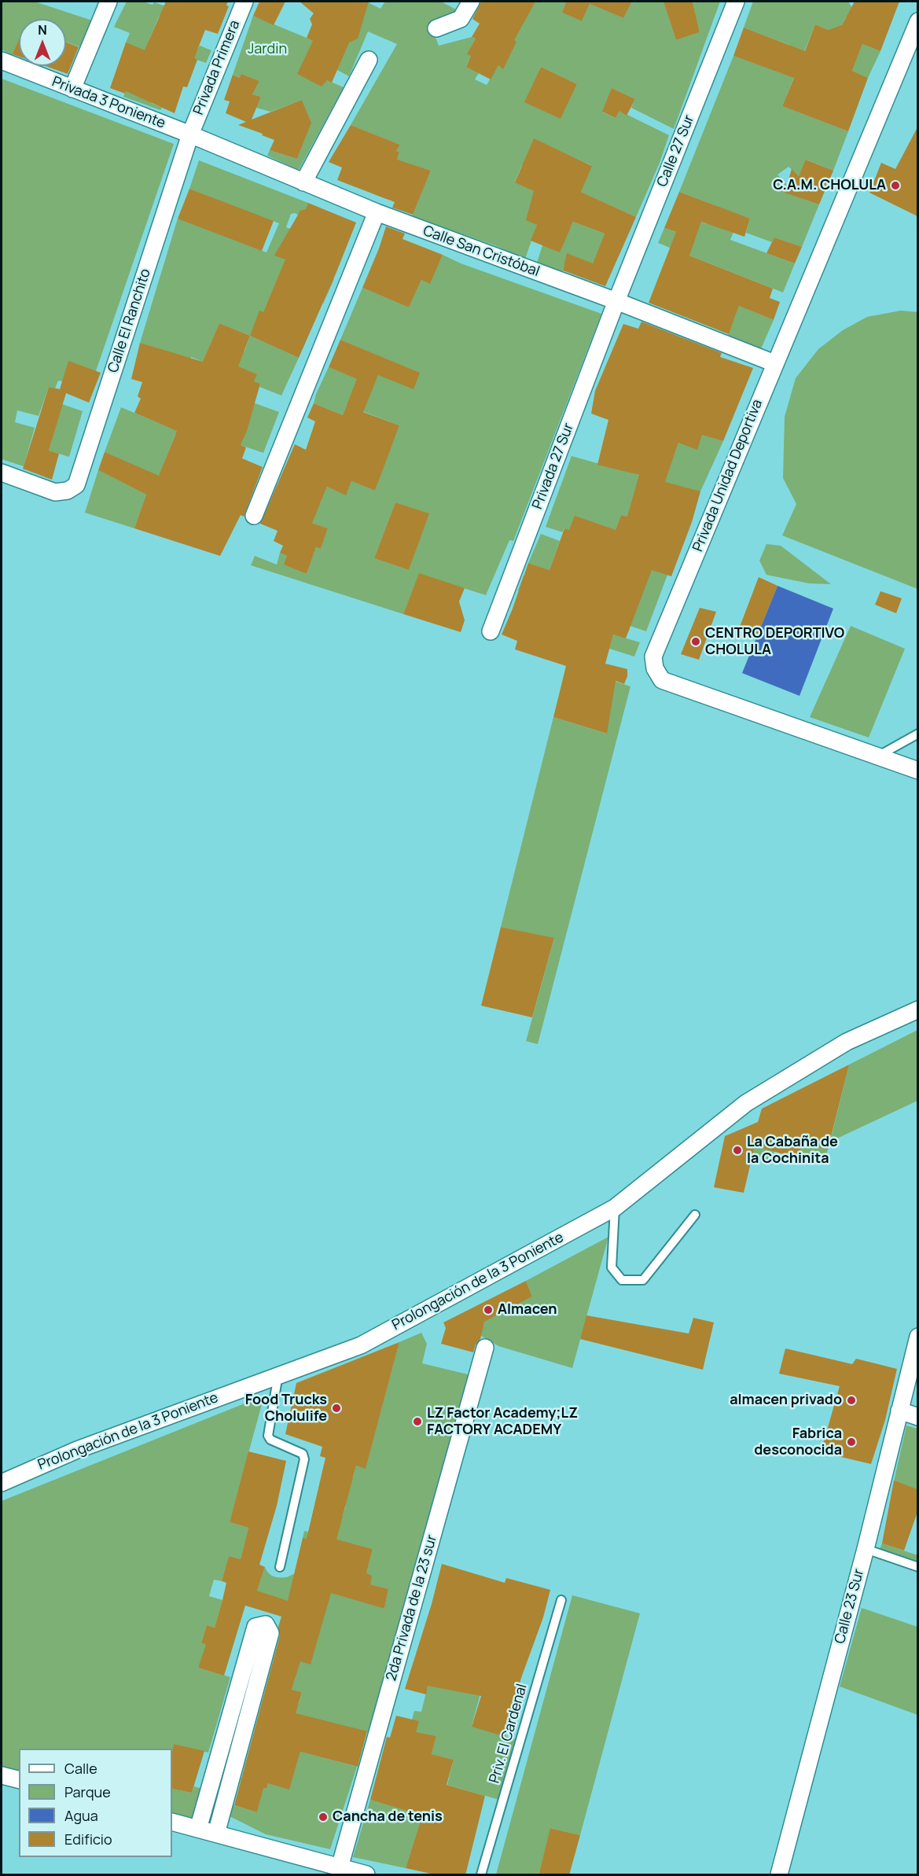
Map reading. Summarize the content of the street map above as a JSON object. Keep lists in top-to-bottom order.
{
  "streets": {
    "street": [
      "Privada Primera",
      "Privada 3 Poniente",
      "Calle 27 Sur",
      "Calle San Cristóbal",
      "Calle El Ranchito",
      "Privada 27 Sur",
      "Privada Unidad Deportiva",
      "Prolongación de la 3 Poniente",
      "Calle 23 Sur",
      "2da Privada de la 23 sur"
    ],
    "lane": ["Priv. El Cardenal"]
  },
  "crossings": [
    ["Privada Primera", "Privada 3 Poniente"],
    ["Privada Primera", "Calle San Cristóbal"],
    ["Privada Primera", "Calle El Ranchito"],
    ["Privada 3 Poniente", "Calle San Cristóbal"],
    ["Privada 3 Poniente", "Calle El Ranchito"],
    ["Calle 27 Sur", "Calle San Cristóbal"],
    ["Calle 27 Sur", "Privada 27 Sur"],
    ["Calle San Cristóbal", "Calle El Ranchito"],
    ["Calle San Cristóbal", "Privada 27 Sur"],
    ["Calle San Cristóbal", "Privada Unidad Deportiva"]
  ],
  "parks": ["Jardin"],
  "places": [
    "C.A.M. CHOLULA",
    "CENTRO DEPORTIVO CHOLULA",
    "La Cabaña de la Cochinita",
    "Almacen",
    "almacen privado",
    "Food Trucks Cholulife",
    "LZ Factor Academy;LZ FACTORY ACADEMY",
    "Fabrica desconocida",
    "Cancha de tenis"
  ],
  "legend": [
    "Calle",
    "Parque",
    "Agua",
    "Edificio"
  ],
  "north": "top"
}
